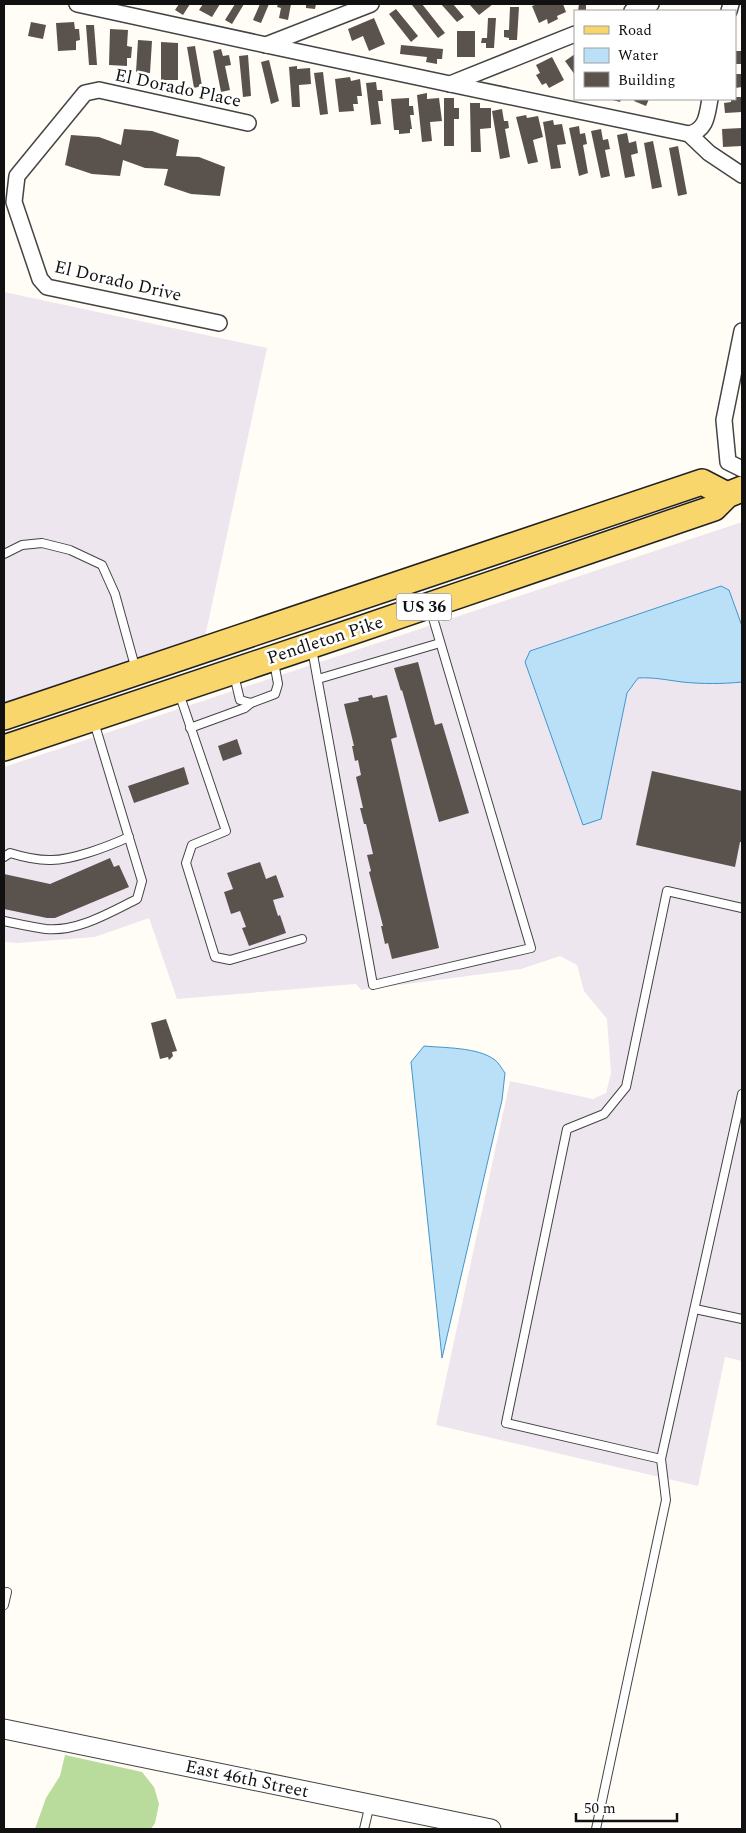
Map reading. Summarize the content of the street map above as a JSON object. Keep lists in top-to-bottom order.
{
  "streets": {
    "main road": ["US 36", "Pendleton Pike"],
    "street": ["El Dorado Place", "El Dorado Drive", "East 46th Street"]
  },
  "crossings": [
    ["El Dorado Place", "El Dorado Drive"]
  ],
  "legend": ["Road", "Water", "Building"],
  "scale_bar": "50 m"
}
